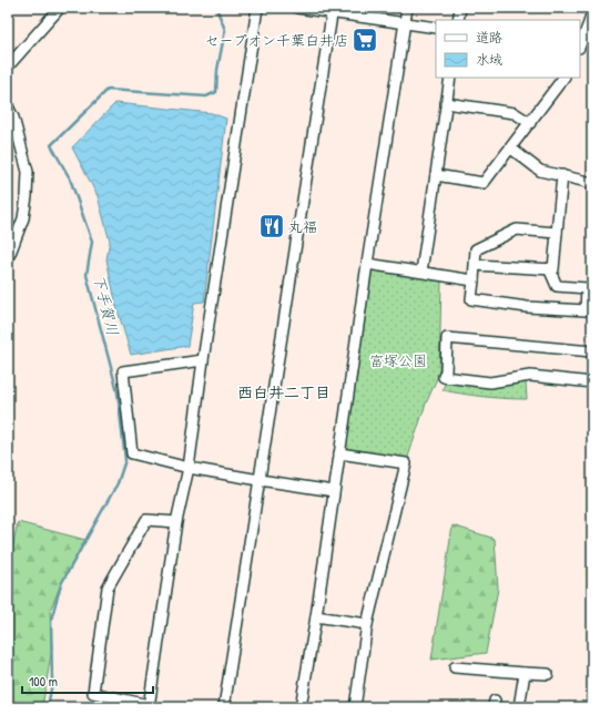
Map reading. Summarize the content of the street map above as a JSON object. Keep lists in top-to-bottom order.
{
  "districts": ["西白井二丁目"],
  "water": ["下手賀川"],
  "parks": ["富塚公園"],
  "places": {
    "supermarket": ["セーブオン千葉白井店"],
    "restaurant": ["丸福"]
  },
  "legend": ["道路", "水域"],
  "scale_bar": "100 m"
}
